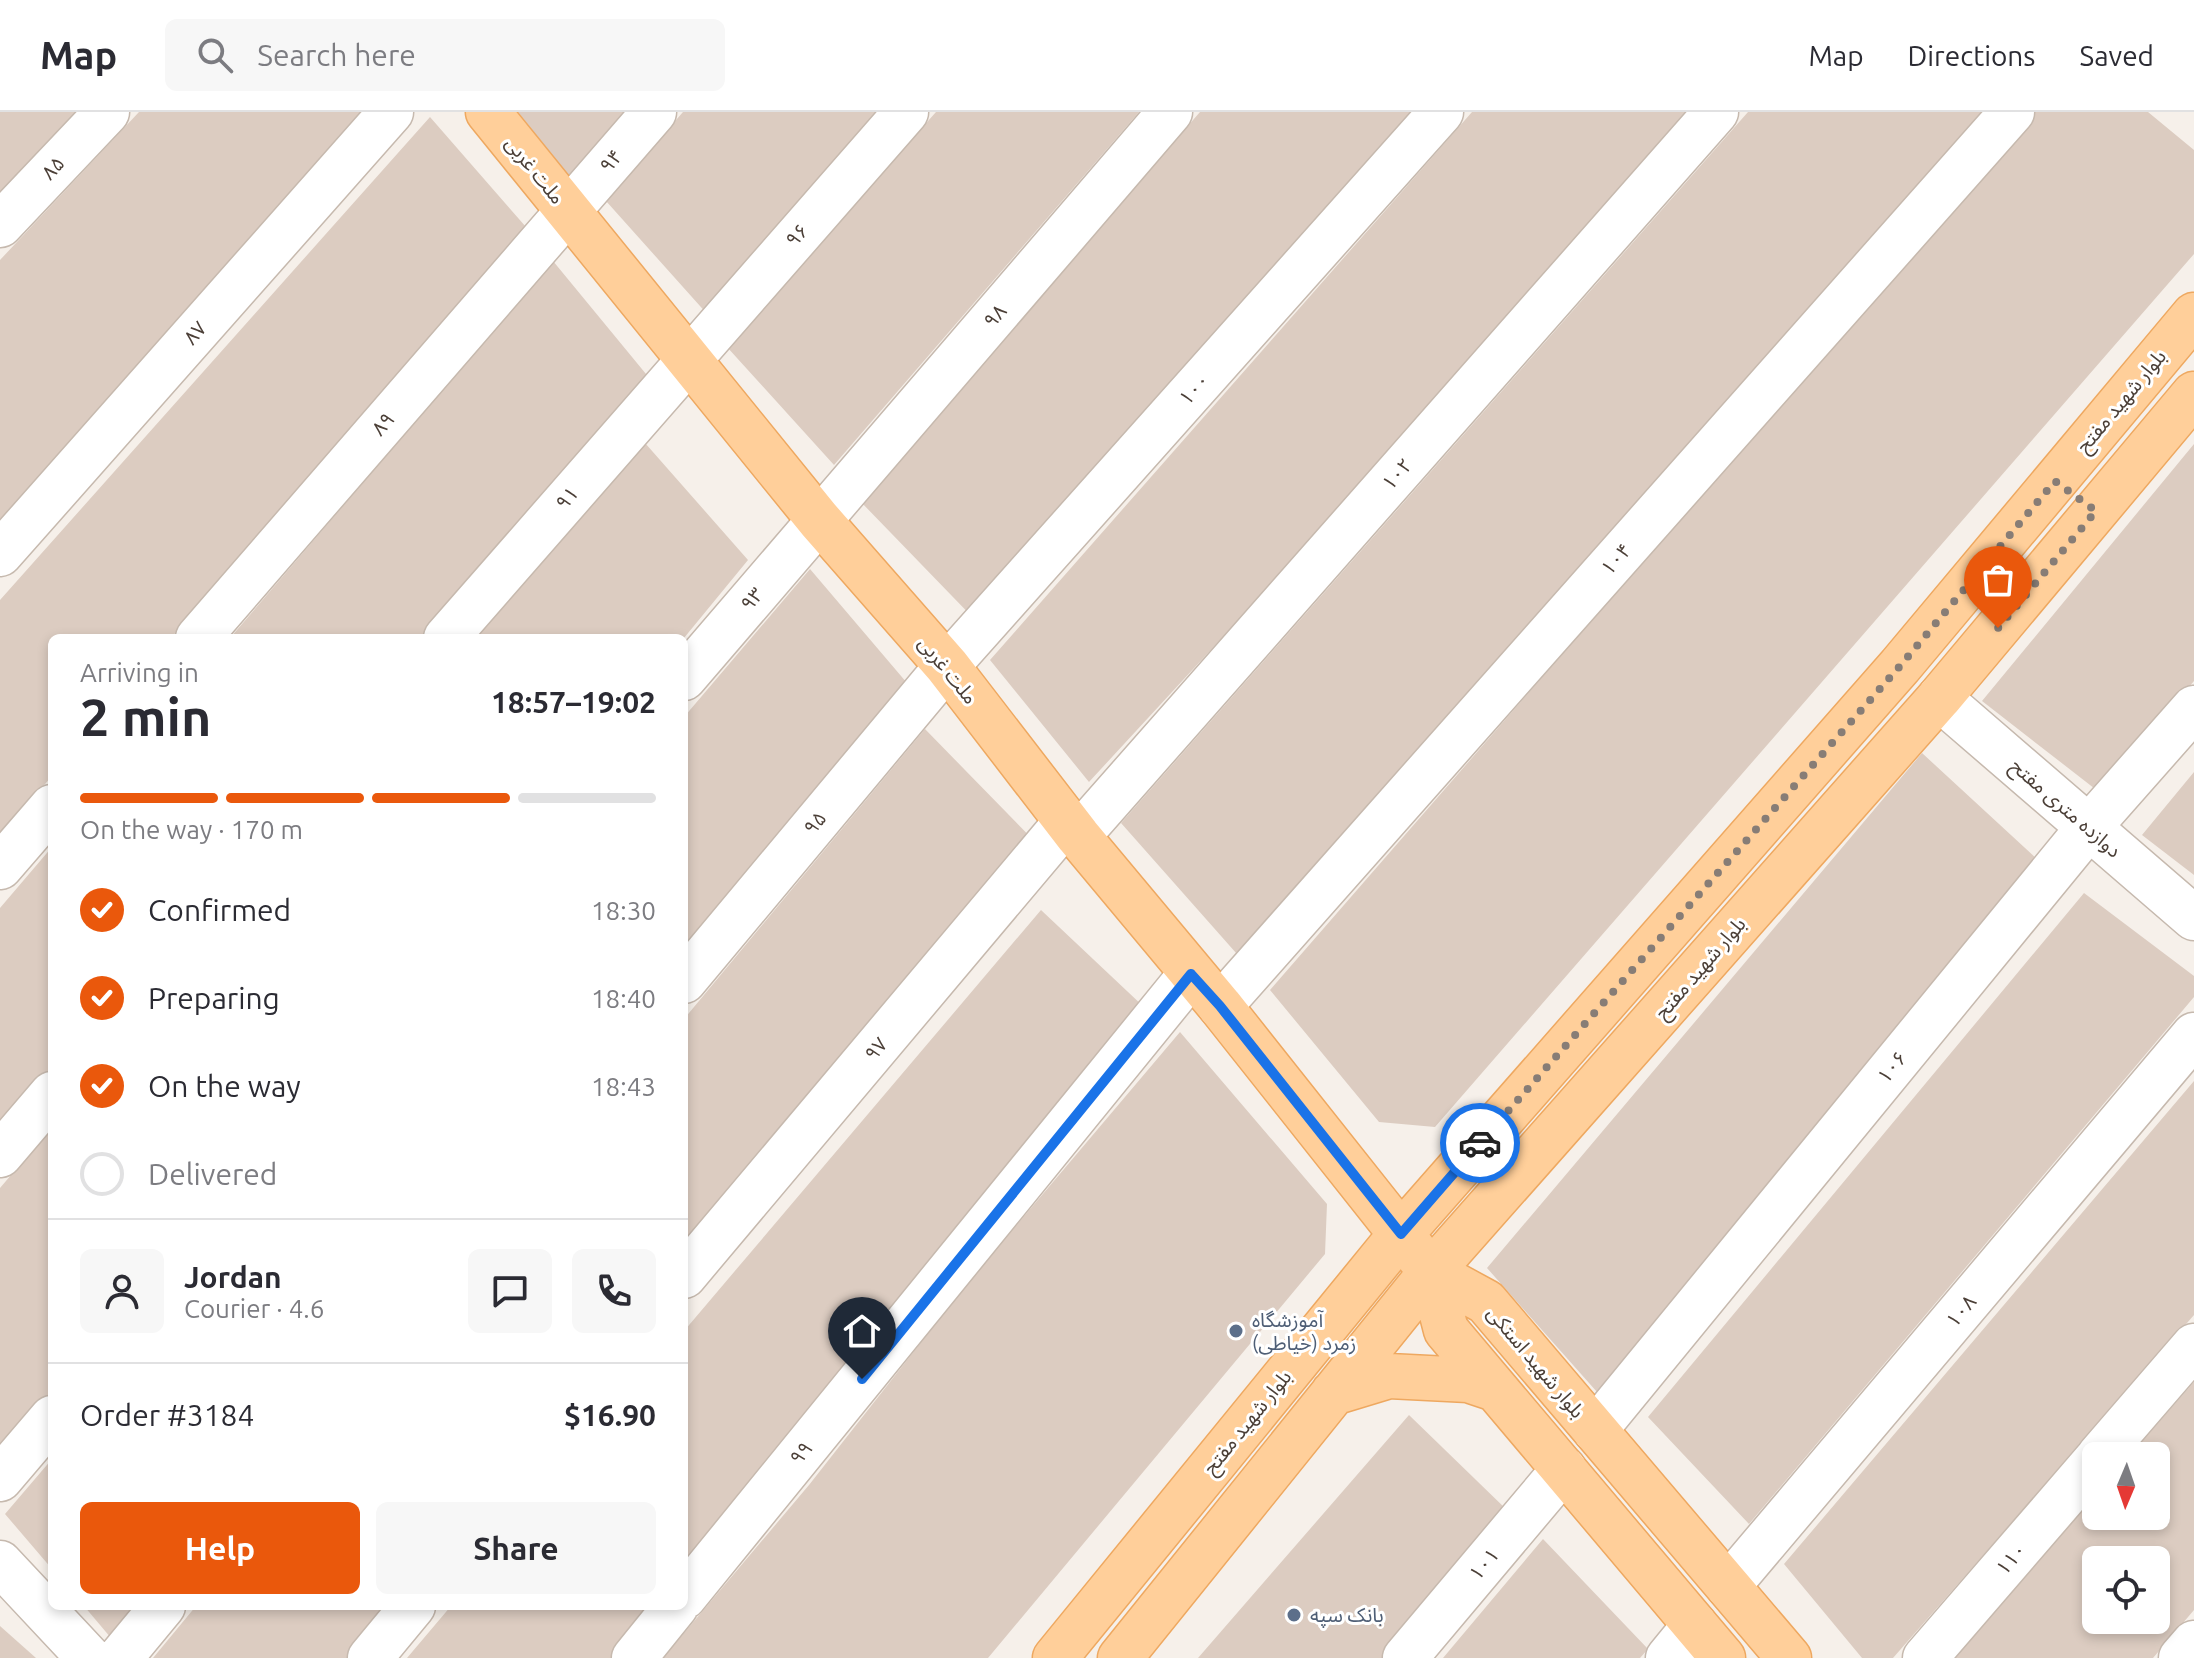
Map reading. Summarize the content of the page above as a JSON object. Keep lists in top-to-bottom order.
{
  "streets": {
    "main road": ["ملت غربی", "بلوار شهید مفتح", "بلوار شهید استکی"],
    "street": [
      "۹۴",
      "۸۵",
      "۹۶",
      "۹۸",
      "۸۷",
      "۱۰۰",
      "۸۹",
      "۱۰۲",
      "۹۱",
      "۱۰۴",
      "۹۳",
      "دوازده متری مفتح",
      "۹۵",
      "۹۷",
      "۱۰۶",
      "۱۰۸",
      "۹۹",
      "۱۱۰",
      "۱۰۱"
    ]
  },
  "crossings": [
    ["۹۴", "ملت غربی"],
    ["۹۴", "۸۹"],
    ["ملت غربی", "۹۶"],
    ["ملت غربی", "۹۸"],
    ["ملت غربی", "۱۰۰"],
    ["ملت غربی", "بلوار شهید مفتح"],
    ["ملت غربی", "۸۹"],
    ["ملت غربی", "۱۰۲"],
    ["ملت غربی", "۹۱"],
    ["ملت غربی", "۱۰۴"],
    ["ملت غربی", "۹۳"],
    ["ملت غربی", "۹۵"],
    ["ملت غربی", "۹۷"],
    ["ملت غربی", "بلوار شهید استکی"],
    ["ملت غربی", "۹۹"],
    ["۹۶", "۹۱"],
    ["۹۸", "۹۳"],
    ["۱۰۰", "۹۵"],
    ["بلوار شهید مفتح", "دوازده متری مفتح"],
    ["بلوار شهید مفتح", "بلوار شهید استکی"],
    ["۱۰۲", "۹۷"],
    ["دوازده متری مفتح", "۱۰۶"],
    ["۱۰۶", "بلوار شهید استکی"],
    ["۱۰۸", "بلوار شهید استکی"]
  ],
  "places": ["آموزشگاه زمرد (خیاطی)", "بانک سپه"],
  "north": "bottom",
  "page": {
    "header": "Map",
    "search": "Search here",
    "nav": ["Map", "Directions", "Saved"],
    "heading": ["2 min", "Arriving in", "18:57–19:02"],
    "panel": [
      "Jordan",
      "Courier · 4.6",
      "Order #3184",
      "$16.90"
    ],
    "bar": "On the way · 170 m",
    "list": [
      ["Confirmed", "18:30"],
      ["Preparing", "18:40"],
      ["On the way", "18:43"],
      "Delivered"
    ],
    "buttons": ["Help", "Share"]
  }
}
